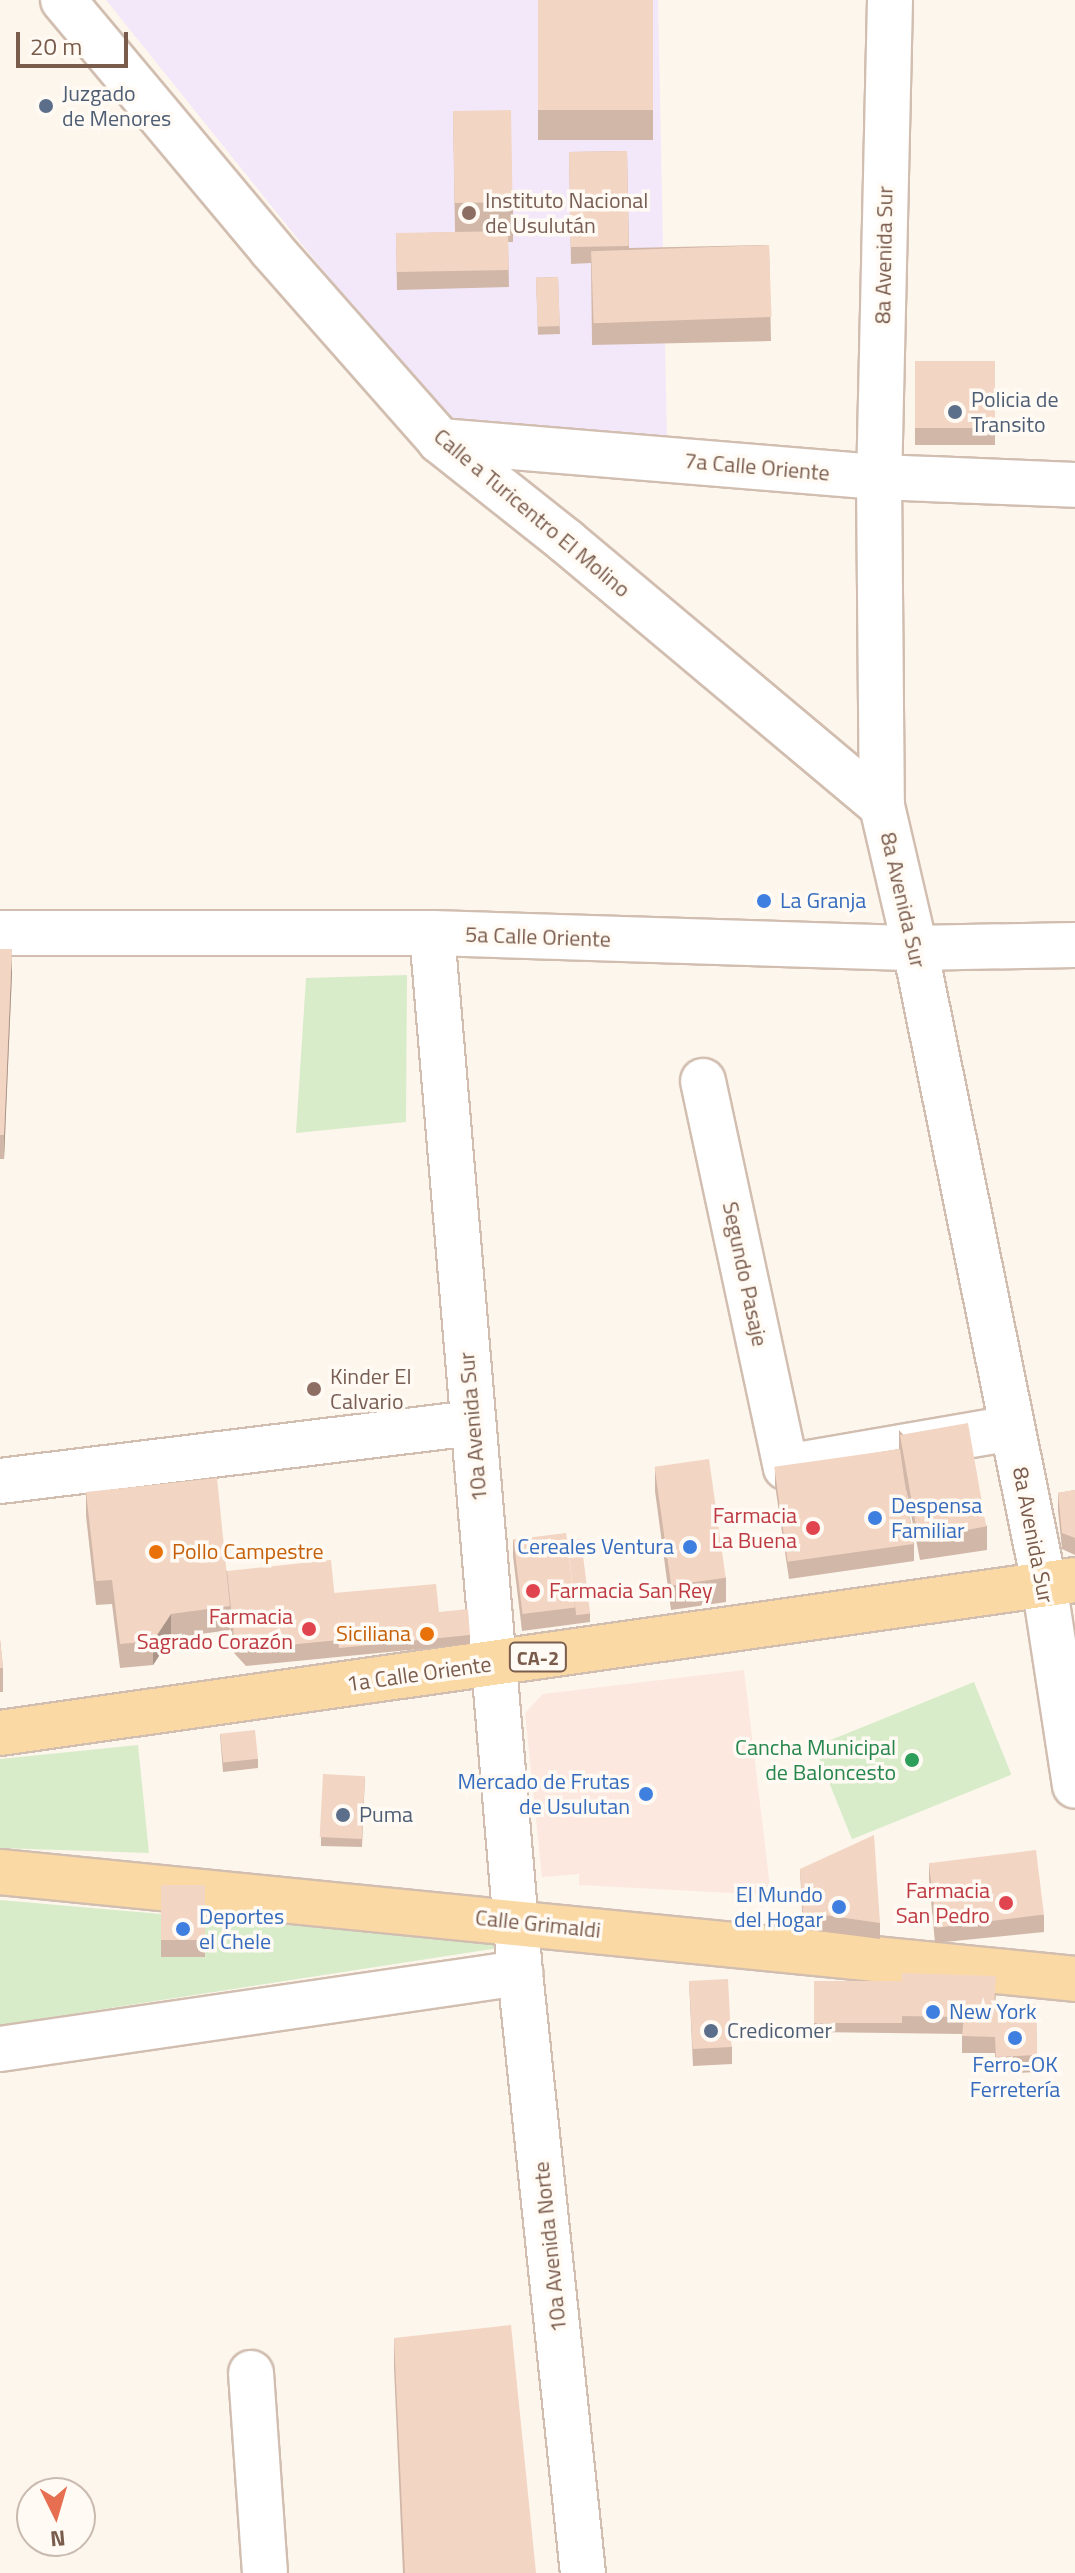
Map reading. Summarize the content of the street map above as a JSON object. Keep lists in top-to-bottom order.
{
  "streets": {
    "main road": ["CA-2", "1a Calle Oriente", "Calle Grimaldi"],
    "street": [
      "8a Avenida Sur",
      "7a Calle Oriente",
      "Calle a Turicentro El Molino",
      "5a Calle Oriente",
      "Segundo Pasaje",
      "10a Avenida Sur",
      "10a Avenida Norte"
    ]
  },
  "crossings": [
    ["8a Avenida Sur", "7a Calle Oriente"],
    ["8a Avenida Sur", "Calle a Turicentro El Molino"],
    ["8a Avenida Sur", "5a Calle Oriente"],
    ["8a Avenida Sur", "Segundo Pasaje"],
    ["8a Avenida Sur", "1a Calle Oriente"],
    ["7a Calle Oriente", "Calle a Turicentro El Molino"],
    ["5a Calle Oriente", "10a Avenida Sur"],
    ["10a Avenida Sur", "1a Calle Oriente"],
    ["10a Avenida Sur", "Calle Grimaldi"],
    ["10a Avenida Sur", "10a Avenida Norte"],
    ["Calle Grimaldi", "10a Avenida Norte"]
  ],
  "places": [
    "Juzgado de Menores",
    "Instituto Nacional de Usulután",
    "Policia de Transito",
    "La Granja",
    "Kinder El Calvario",
    "Despensa Familiar",
    "Farmacia La Buena",
    "Cereales Ventura",
    "Pollo Campestre",
    "Farmacia San Rey",
    "Farmacia Sagrado Corazón",
    "Siciliana",
    "Cancha Municipal de Baloncesto",
    "Mercado de Frutas de Usulutan",
    "Puma",
    "Farmacia San Pedro",
    "El Mundo del Hogar",
    "Deportes el Chele",
    "New York",
    "Credicomer",
    "Ferro-OK Ferretería"
  ],
  "scale_bar": "20 m",
  "north": "bottom"
}
